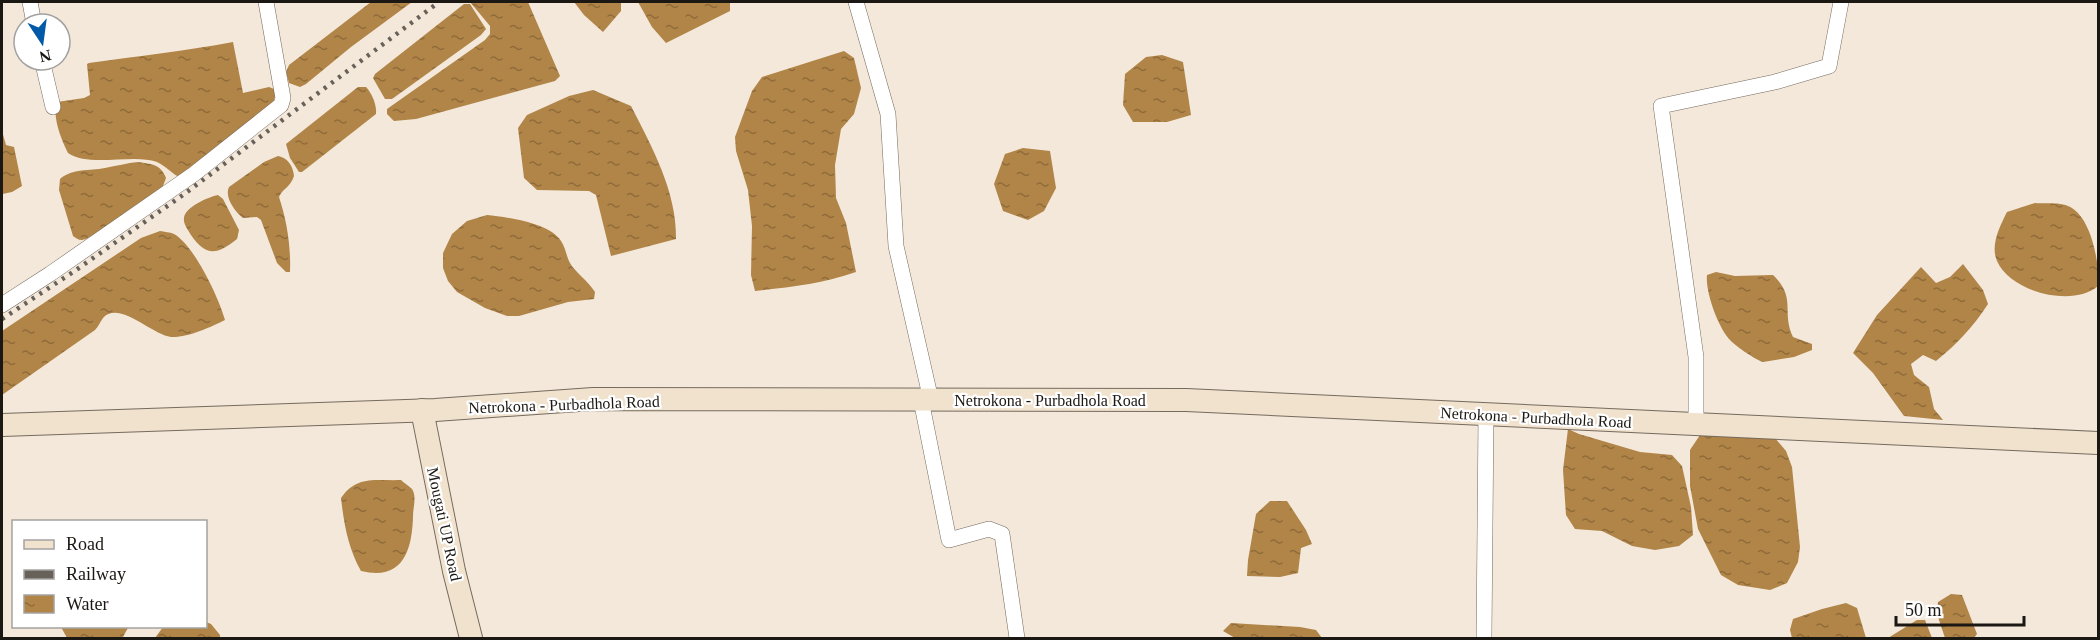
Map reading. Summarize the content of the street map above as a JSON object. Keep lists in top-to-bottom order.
{
  "streets": {
    "main road": ["Netrokona - Purbadhola Road", "Mougati UP Road"]
  },
  "crossings": [
    ["Netrokona - Purbadhola Road", "Mougati UP Road"]
  ],
  "legend": ["Road", "Railway", "Water"],
  "scale_bar": "50 m",
  "north": "bottom"
}
